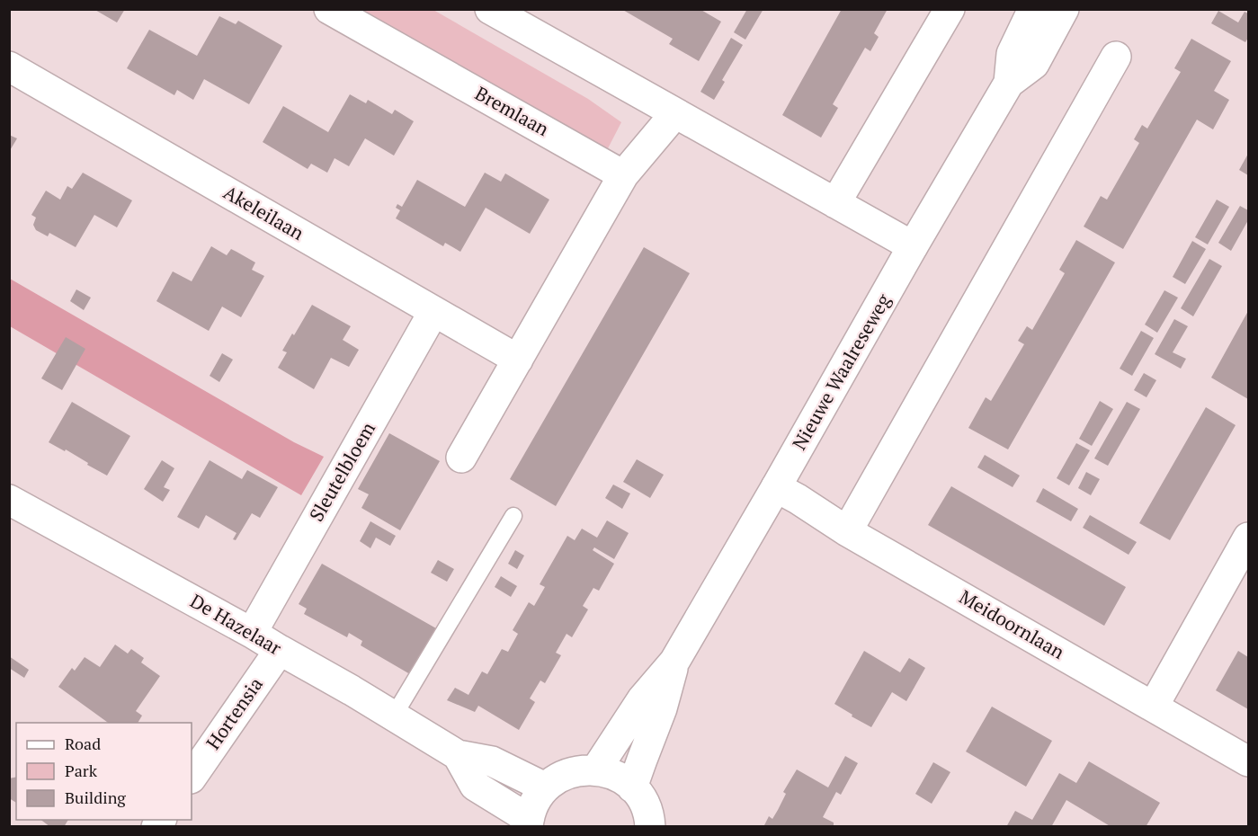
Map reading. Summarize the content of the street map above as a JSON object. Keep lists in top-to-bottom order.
{
  "streets": {
    "street": [
      "Bremlaan",
      "Akeleilaan",
      "Nieuwe Waalreseweg",
      "Sleutelbloem",
      "De Hazelaar",
      "Meidoornlaan",
      "Hortensia"
    ]
  },
  "crossings": [
    ["Akeleilaan", "Sleutelbloem"],
    ["Nieuwe Waalreseweg", "Meidoornlaan"],
    ["Sleutelbloem", "De Hazelaar"],
    ["De Hazelaar", "Hortensia"]
  ],
  "legend": ["Road", "Park", "Building"]
}
